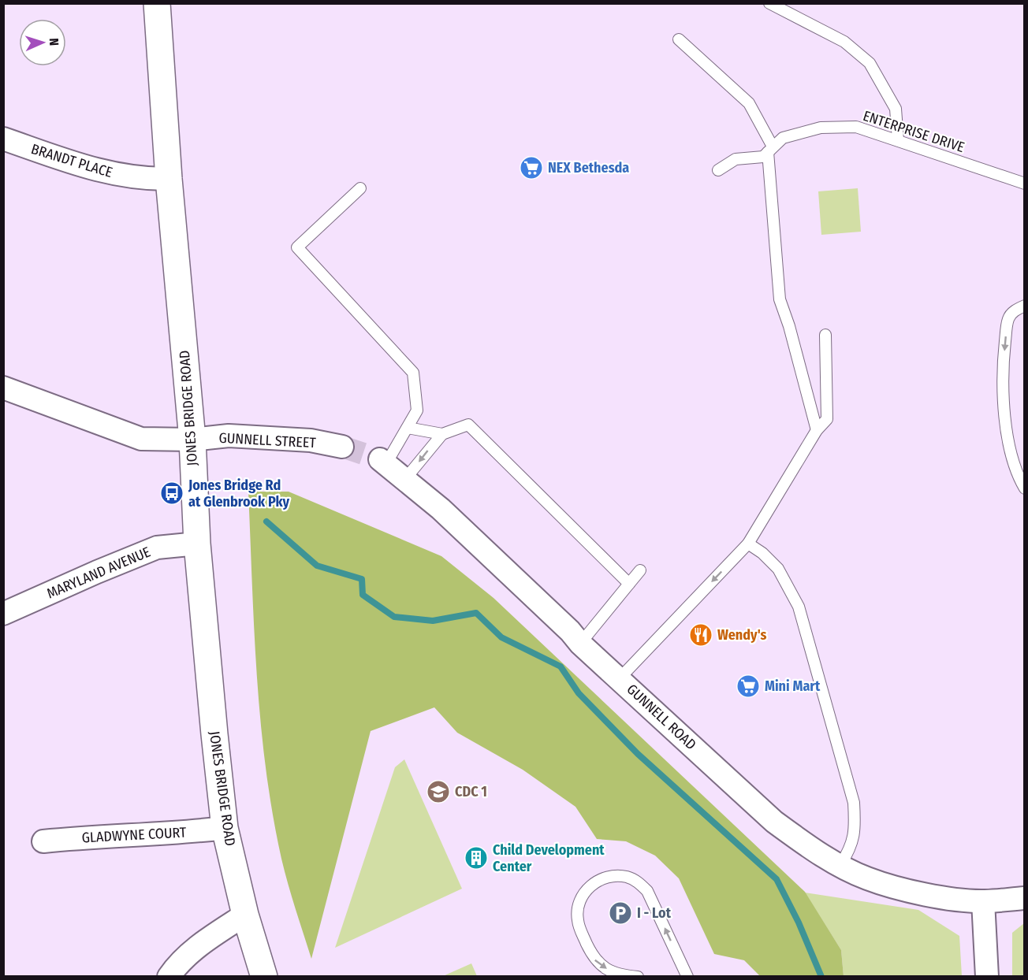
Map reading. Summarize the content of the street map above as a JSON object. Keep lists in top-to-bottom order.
{
  "streets": {
    "main road": ["JONES BRIDGE ROAD"],
    "street": [
      "BRANDT PLACE",
      "GUNNELL STREET",
      "MARYLAND AVENUE",
      "GUNNELL ROAD",
      "GLADWYNE COURT"
    ],
    "lane": ["ENTERPRISE DRIVE"]
  },
  "crossings": [
    ["BRANDT PLACE", "JONES BRIDGE ROAD"],
    ["JONES BRIDGE ROAD", "GUNNELL STREET"],
    ["JONES BRIDGE ROAD", "MARYLAND AVENUE"],
    ["JONES BRIDGE ROAD", "GLADWYNE COURT"]
  ],
  "places": {
    "supermarket": ["NEX Bethesda", "Mini Mart"],
    "bus stop": ["Jones Bridge Rd at Glenbrook Pky"],
    "restaurant": ["Wendy's"],
    "school or university": ["CDC 1"],
    "building": ["Child Development Center"],
    "parking": ["I - Lot"]
  },
  "north": "right"
}
